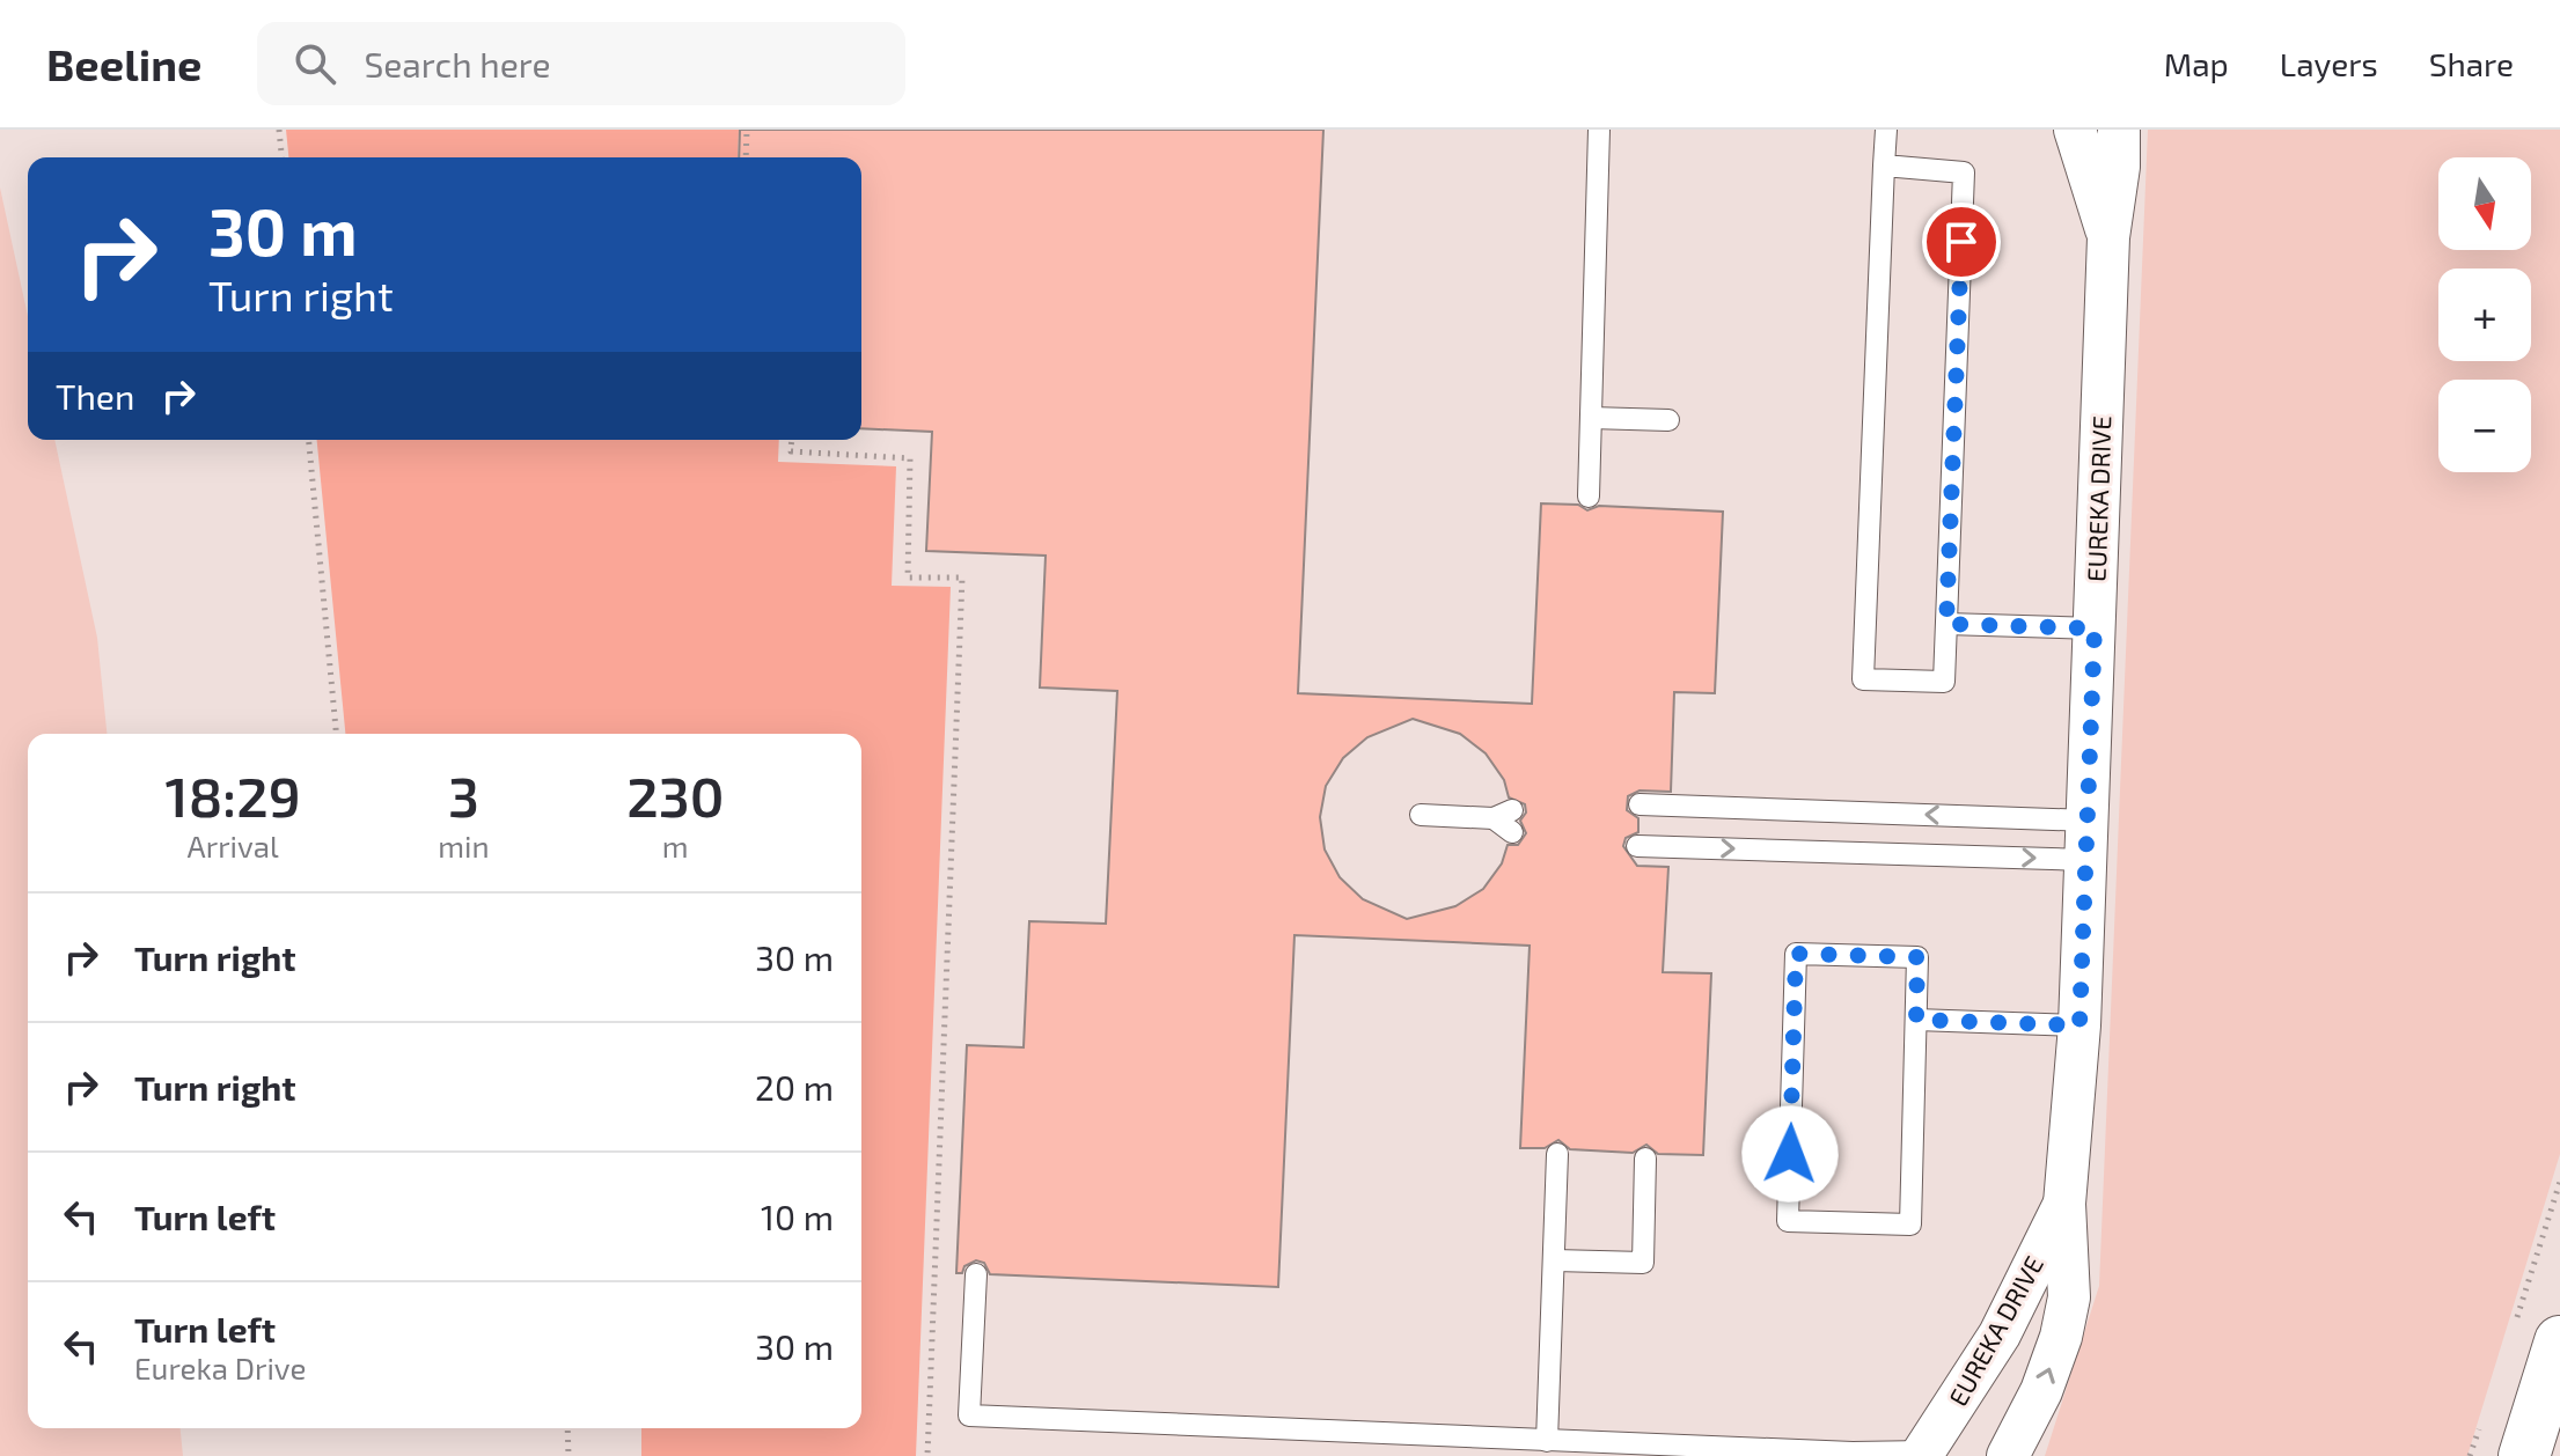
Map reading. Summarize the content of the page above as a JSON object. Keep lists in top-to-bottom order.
{
  "streets": {
    "street": ["EUREKA DRIVE"]
  },
  "north": "bottom",
  "page": {
    "header": "Beeline",
    "search": "Search here",
    "nav": ["Map", "Layers", "Share"],
    "map_buttons": ["+", "−"],
    "turn": ["30 m", "Turn right"],
    "then": "Then",
    "eta": [
      "18:29",
      "Arrival",
      "3",
      "min",
      "230",
      "m"
    ],
    "list": [
      {
        "name": "Turn right",
        "value": "30 m"
      },
      {
        "name": "Turn right",
        "value": "20 m"
      },
      {
        "name": "Turn left",
        "value": "10 m"
      },
      {
        "name": "Turn left",
        "note": "Eureka Drive",
        "value": "30 m"
      }
    ]
  }
}
